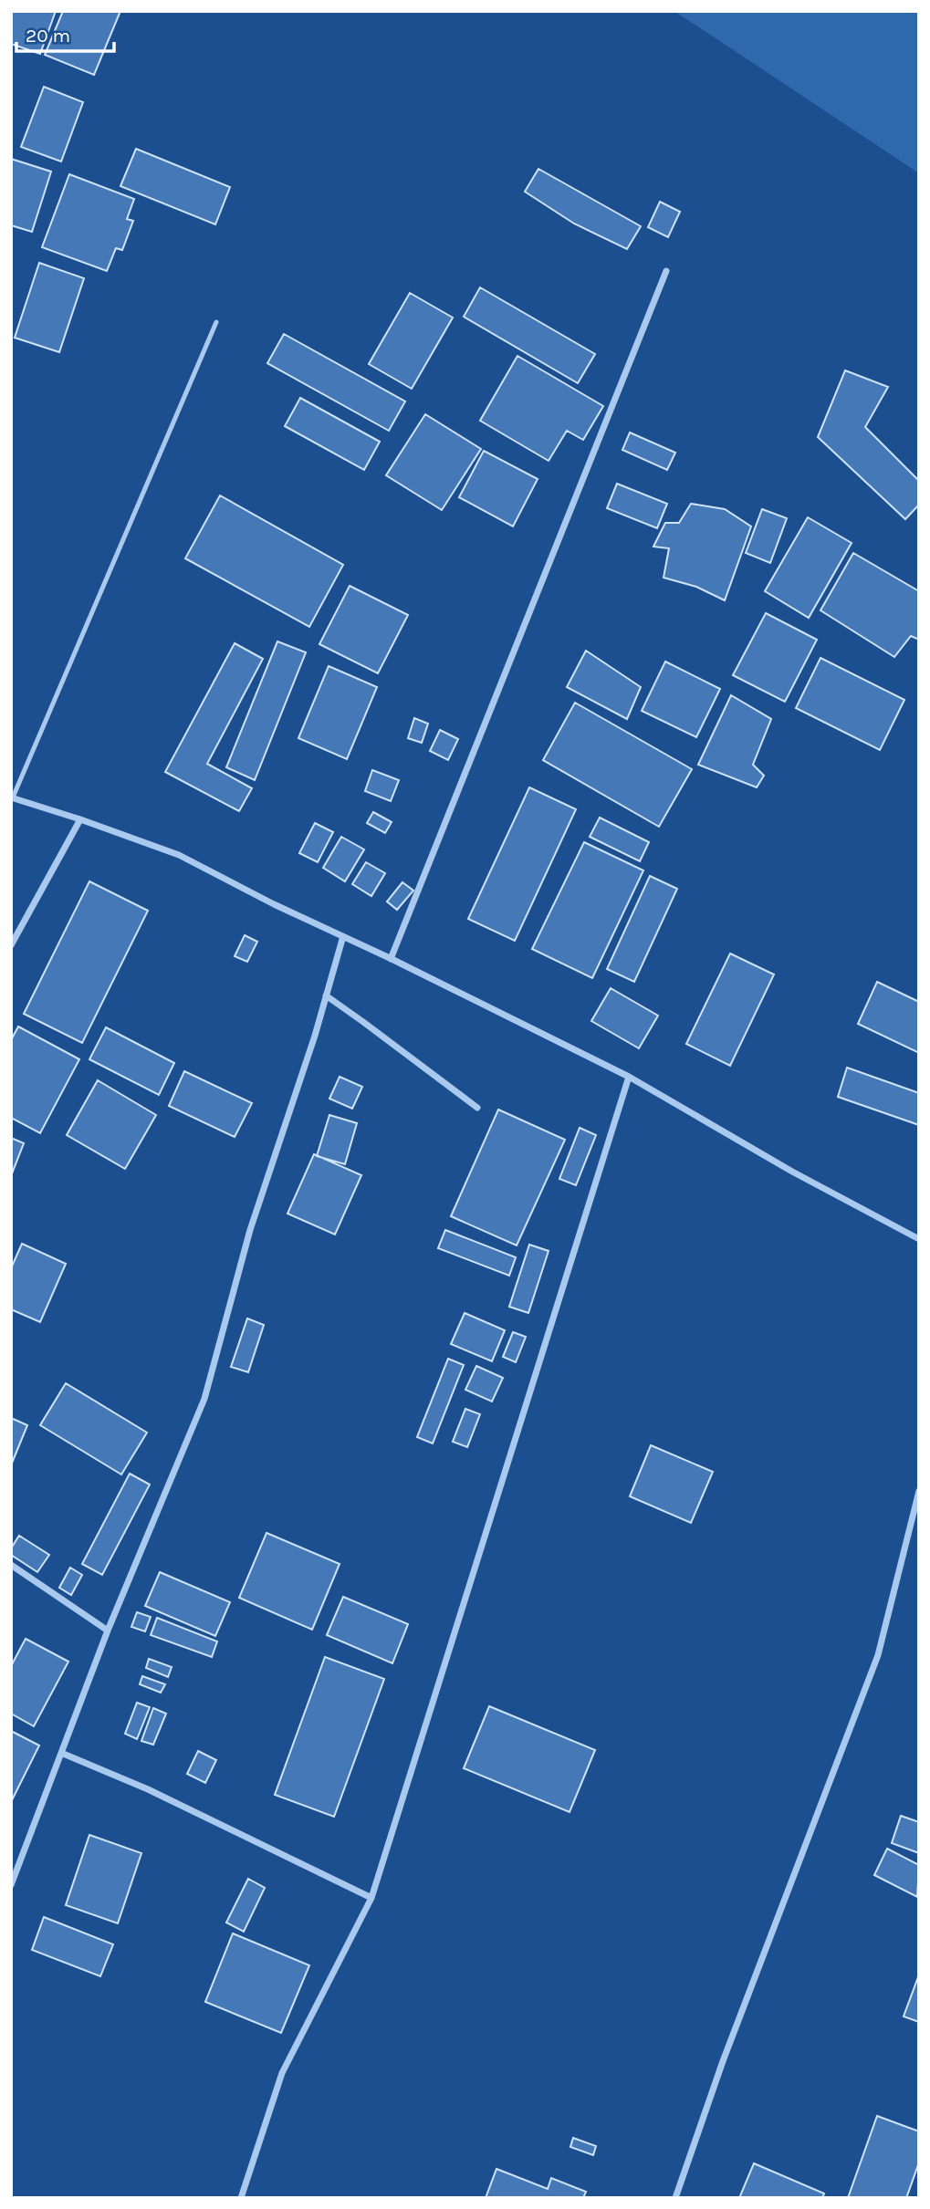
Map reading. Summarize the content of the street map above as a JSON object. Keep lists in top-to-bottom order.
{
  "scale_bar": "20 m"
}
